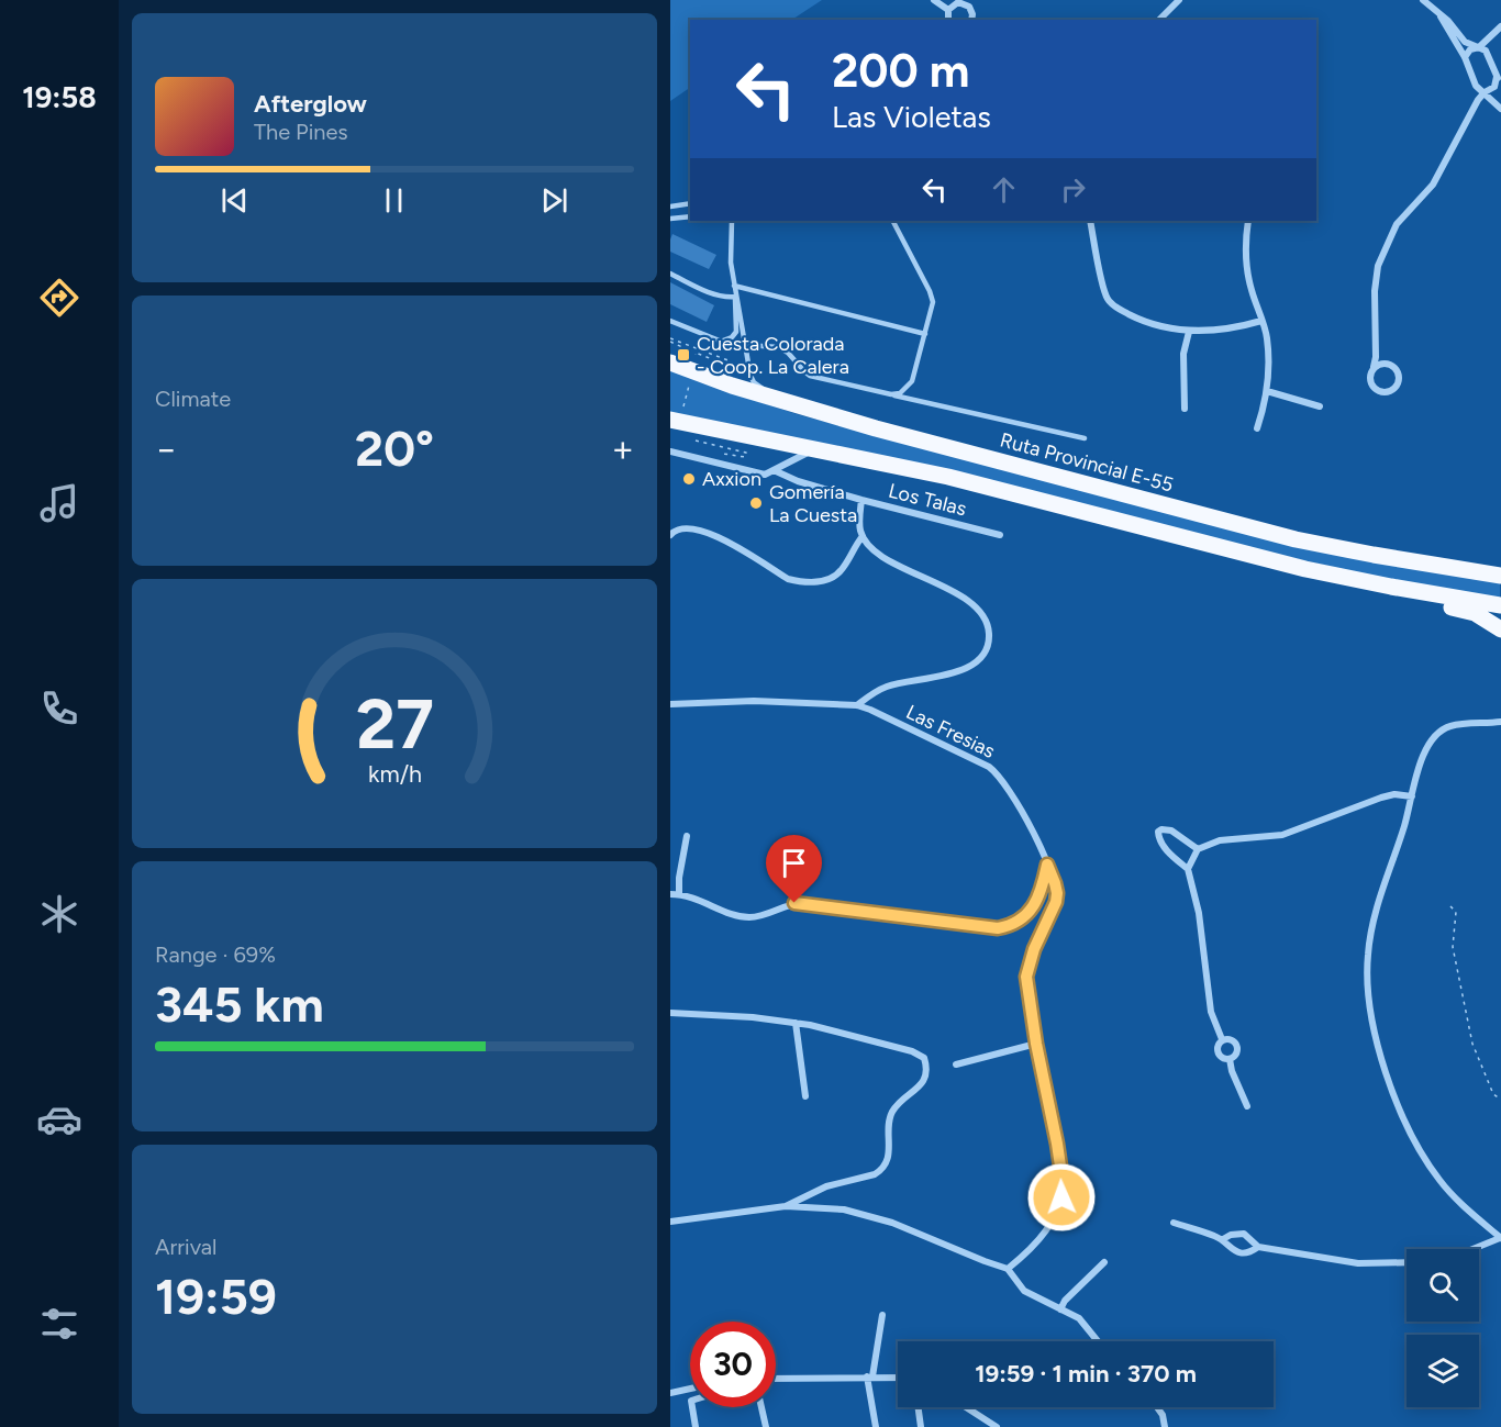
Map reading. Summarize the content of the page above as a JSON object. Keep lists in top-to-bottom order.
{
  "streets": {
    "main road": ["Ruta Provincial E-55"],
    "street": ["Los Talas", "Las Fresias"]
  },
  "places": {
    "transit": ["Cuesta Colorada - Coop. La Calera"],
    "other": ["Axxion", "Gomería La Cuesta"]
  },
  "page": {
    "tabs": "19:58",
    "turn": ["200 m", "Las Violetas"],
    "song": ["Afterglow", "The Pines"],
    "tile": [
      "Climate",
      ["Range · 69%", "345 km"],
      ["Arrival", "19:59"]
    ],
    "heat": ["−", "20°", "+"],
    "limit": "30",
    "trip": "19:59 · 1 min · 370 m",
    "gauge": ["27", "km/h"]
  }
}
